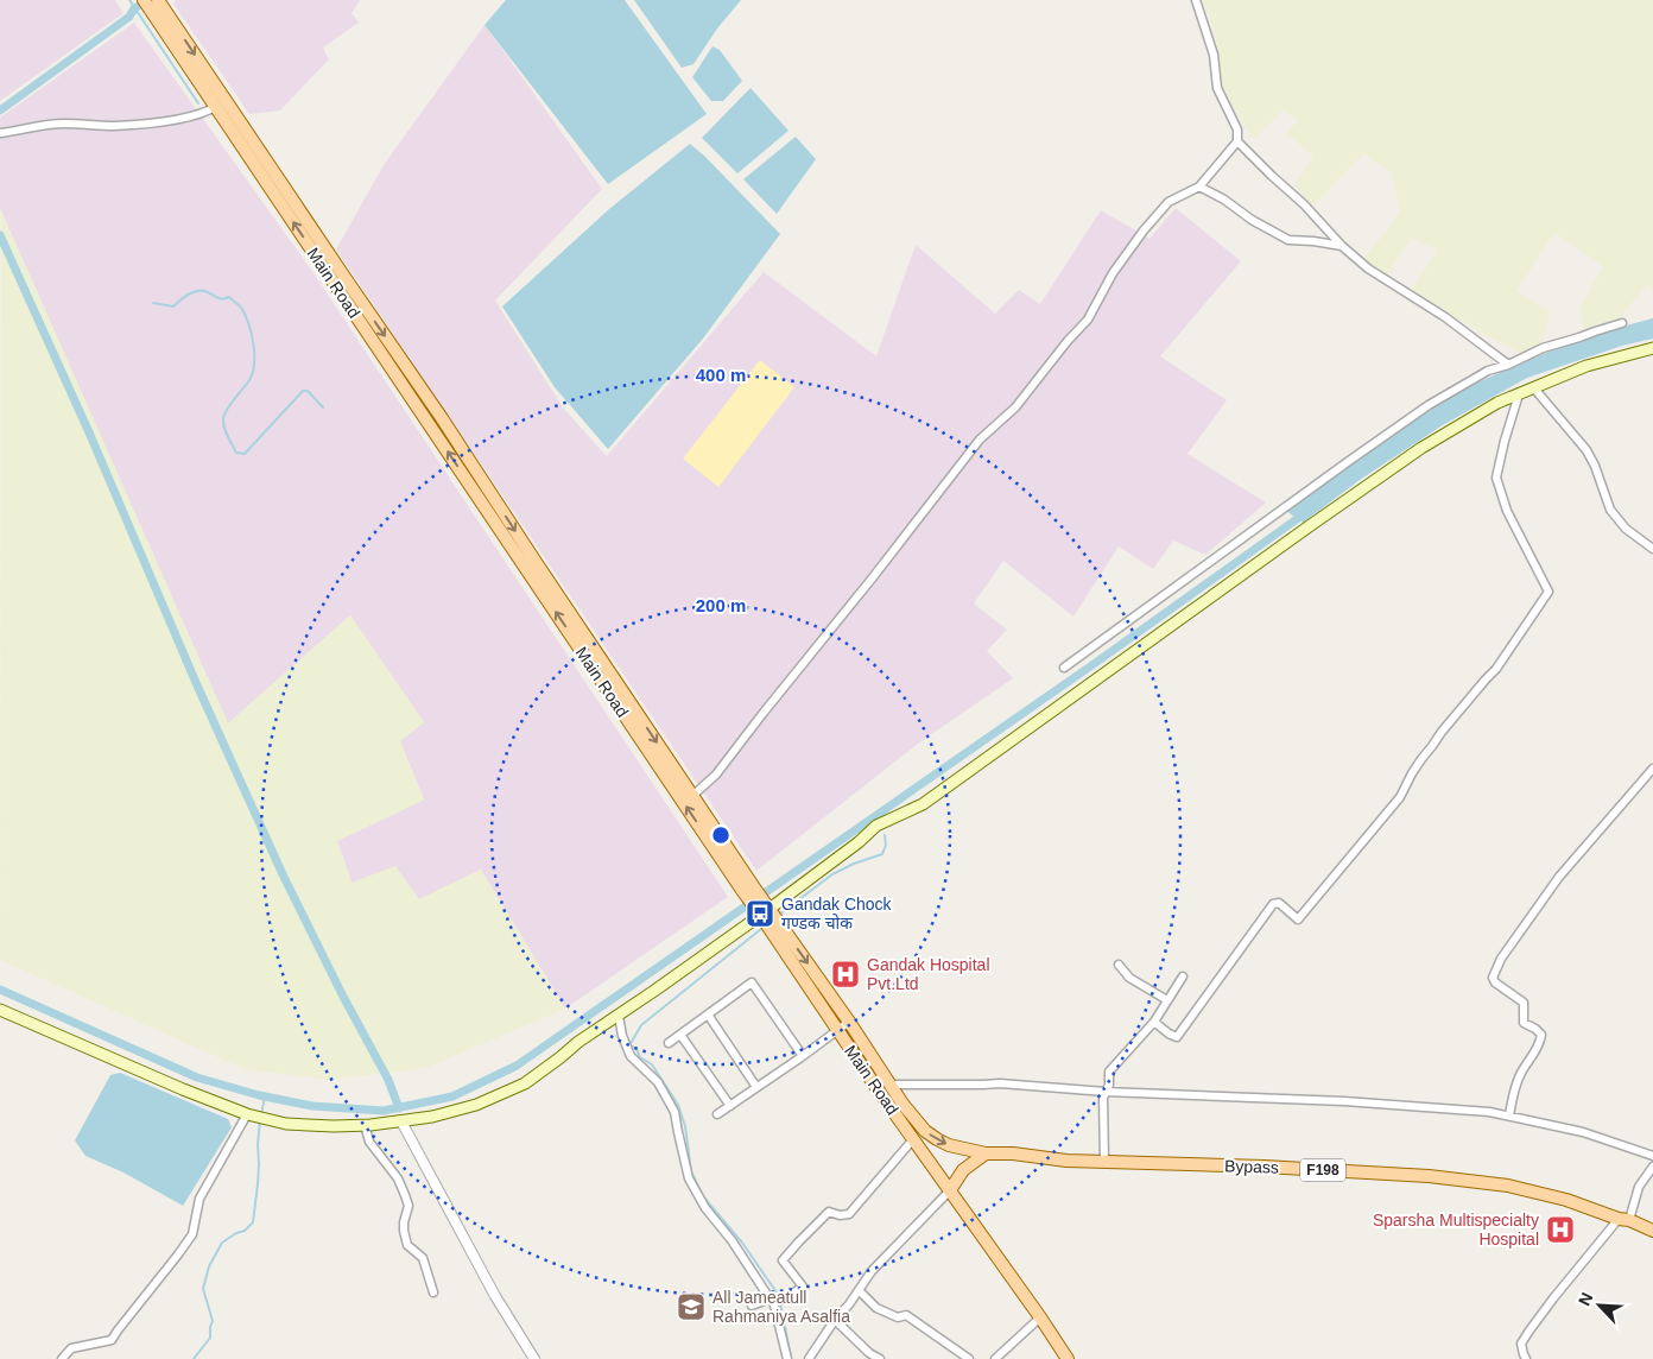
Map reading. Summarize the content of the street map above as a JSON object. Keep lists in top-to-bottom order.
{
  "streets": {
    "main road": ["Main Road", "Bypass", "F198"]
  },
  "crossings": [
    ["Main Road", "Bypass"]
  ],
  "places": {
    "bus stop": ["Gandak Chock गण्डक चोक"],
    "hospital": ["Gandak Hospital Pvt.Ltd", "Sparsha Multispecialty Hospital"],
    "school or university": ["All Jameatull Rahmaniya Asalfia"]
  },
  "north": "top left",
  "rings": ["400 m", "200 m"]
}
